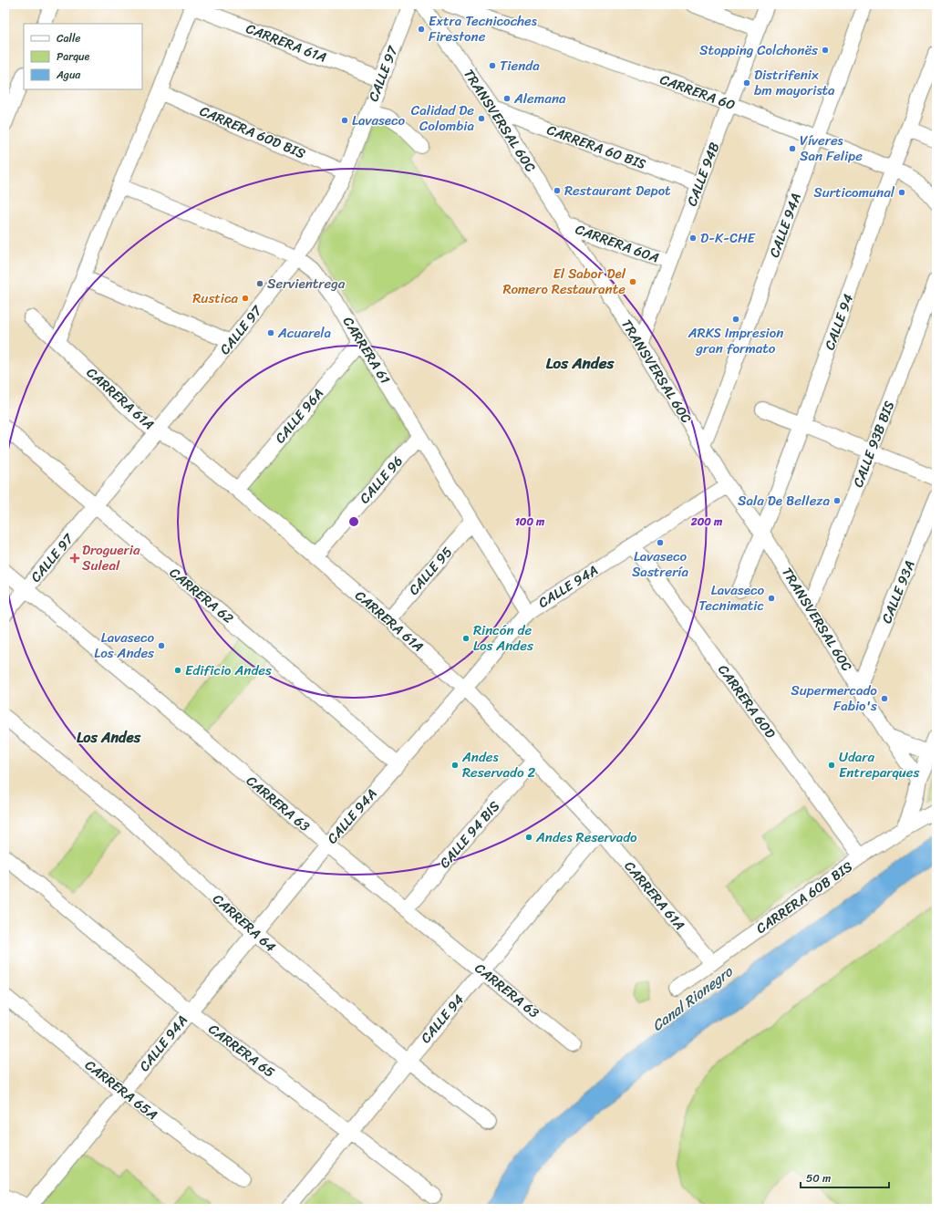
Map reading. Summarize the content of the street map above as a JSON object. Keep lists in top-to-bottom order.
{
  "streets": {
    "street": [
      "CARRERA 61A",
      "CALLE 97",
      "CARRERA 60",
      "TRANSVERSAL 60C",
      "CARRERA 60D BIS",
      "CARRERA 60 BIS",
      "CALLE 94B",
      "CALLE 94A",
      "CARRERA 60A",
      "CALLE 94",
      "CARRERA 61",
      "CALLE 96A",
      "CALLE 93B BIS",
      "CALLE 96",
      "CALLE 95",
      "CALLE 93A",
      "CARRERA 62",
      "CARRERA 60D",
      "CARRERA 63",
      "CALLE 94 BIS",
      "CARRERA 60B BIS",
      "CARRERA 64",
      "CARRERA 65",
      "CARRERA 65A"
    ]
  },
  "crossings": [
    ["CARRERA 61A", "CALLE 97"],
    ["CARRERA 61A", "CALLE 94A"],
    ["CARRERA 61A", "CALLE 94"],
    ["CARRERA 61A", "CALLE 96A"],
    ["CARRERA 61A", "CALLE 96"],
    ["CARRERA 61A", "CALLE 95"],
    ["CARRERA 61A", "CALLE 94 BIS"],
    ["CARRERA 61A", "CARRERA 60B BIS"],
    ["CALLE 97", "CARRERA 60D BIS"],
    ["CALLE 97", "CARRERA 61"],
    ["CALLE 97", "CARRERA 62"],
    ["CALLE 97", "CARRERA 63"],
    ["CARRERA 60", "CALLE 94B"],
    ["CARRERA 60", "CALLE 94A"],
    ["CARRERA 60", "CALLE 94"],
    ["TRANSVERSAL 60C", "CARRERA 60 BIS"],
    ["TRANSVERSAL 60C", "CALLE 94B"],
    ["TRANSVERSAL 60C", "CALLE 94A"],
    ["TRANSVERSAL 60C", "CARRERA 60A"],
    ["TRANSVERSAL 60C", "CALLE 94"],
    ["TRANSVERSAL 60C", "CALLE 93B BIS"],
    ["TRANSVERSAL 60C", "CALLE 93A"],
    ["CARRERA 60 BIS", "CALLE 94B"],
    ["CALLE 94B", "CARRERA 60A"],
    ["CALLE 94A", "CARRERA 61"],
    ["CALLE 94A", "CARRERA 62"],
    ["CALLE 94A", "CARRERA 60D"],
    ["CALLE 94A", "CARRERA 63"],
    ["CALLE 94A", "CARRERA 64"],
    ["CALLE 94A", "CARRERA 65"],
    ["CALLE 94A", "CARRERA 65A"],
    ["CALLE 94", "CARRERA 63"],
    ["CALLE 94", "CARRERA 64"],
    ["CALLE 94", "CARRERA 65"],
    ["CARRERA 61", "CALLE 96A"],
    ["CARRERA 61", "CALLE 96"],
    ["CARRERA 61", "CALLE 95"],
    ["CARRERA 60D", "CARRERA 60B BIS"],
    ["CARRERA 63", "CALLE 94 BIS"]
  ],
  "districts": ["Los Andes", "Los Andes"],
  "water": ["Canal Rionegro"],
  "places": {
    "other": [
      "Extra Tecnicoches Firestone",
      "Stopping Colchonës",
      "Tienda",
      "Distrifenix bm mayorista",
      "Alemana",
      "Calidad De Colombia",
      "Lavaseco",
      "Víveres San Felipe",
      "Restaurant Depot",
      "Surticomunal",
      "D-K-CHE",
      "El Sabor Del Romero Restaurante",
      "Servientrega",
      "Rustica",
      "ARKS Impresion gran formato",
      "Acuarela",
      "Sala De Belleza",
      "Lavaseco Sastrería",
      "Lavaseco Tecnimatic",
      "Rincón de Los Andes",
      "Lavaseco Los Andes",
      "Edificio Andes",
      "Supermercado Fabio's",
      "Andes Reservado 2",
      "Udara Entreparques",
      "Andes Reservado"
    ],
    "health": ["Drogueria Suleal"]
  },
  "legend": ["Calle", "Parque", "Agua"],
  "scale_bar": "50 m",
  "rings": ["100 m", "200 m"]
}
